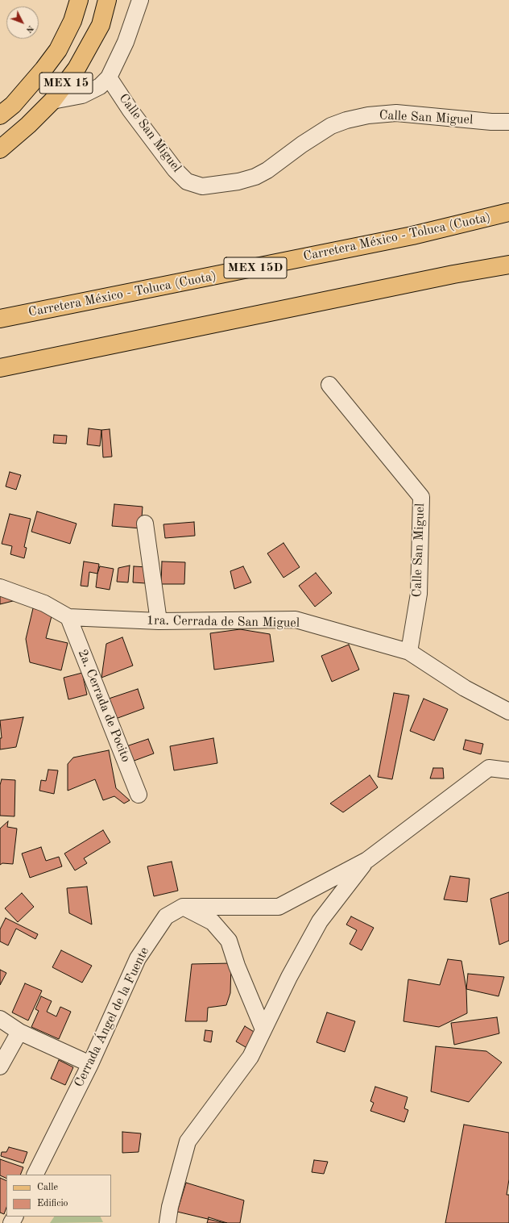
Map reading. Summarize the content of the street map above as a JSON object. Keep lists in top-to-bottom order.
{
  "streets": {
    "main road": ["MEX 15", "Carretera México - Toluca (Cuota)", "MEX 15D"],
    "street": [
      "Calle San Miguel",
      "1ra. Cerrada de San Miguel",
      "2a. Cerrada de Pocito",
      "Cerrada Ángel de la Fuente"
    ]
  },
  "crossings": [
    ["Calle San Miguel", "1ra. Cerrada de San Miguel"],
    ["1ra. Cerrada de San Miguel", "2a. Cerrada de Pocito"]
  ],
  "legend": ["Calle", "Edificio"],
  "north": "bottom right"
}
